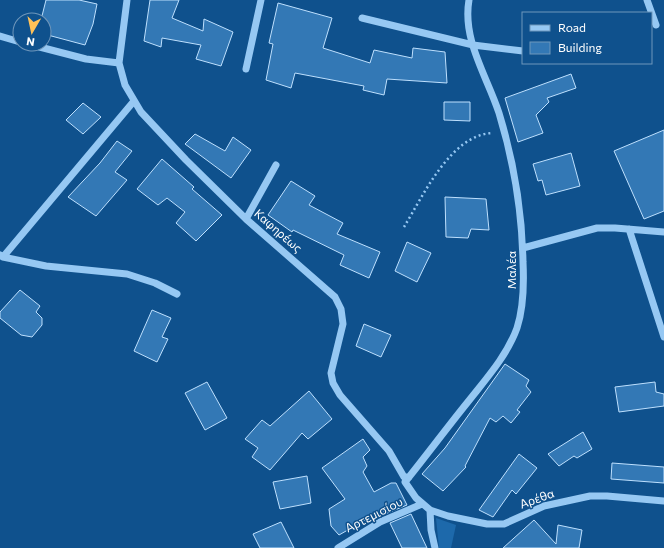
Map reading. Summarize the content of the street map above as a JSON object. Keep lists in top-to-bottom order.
{
  "streets": {
    "street": [
      "Καφηρέως",
      "Μαλέα",
      "Αρέθα",
      "Αρτεμισίου"
    ]
  },
  "crossings": [
    ["Καφηρέως", "Μαλέα"],
    ["Αρέθα", "Αρτεμισίου"]
  ],
  "legend": ["Road", "Building"],
  "north": "bottom"
}
